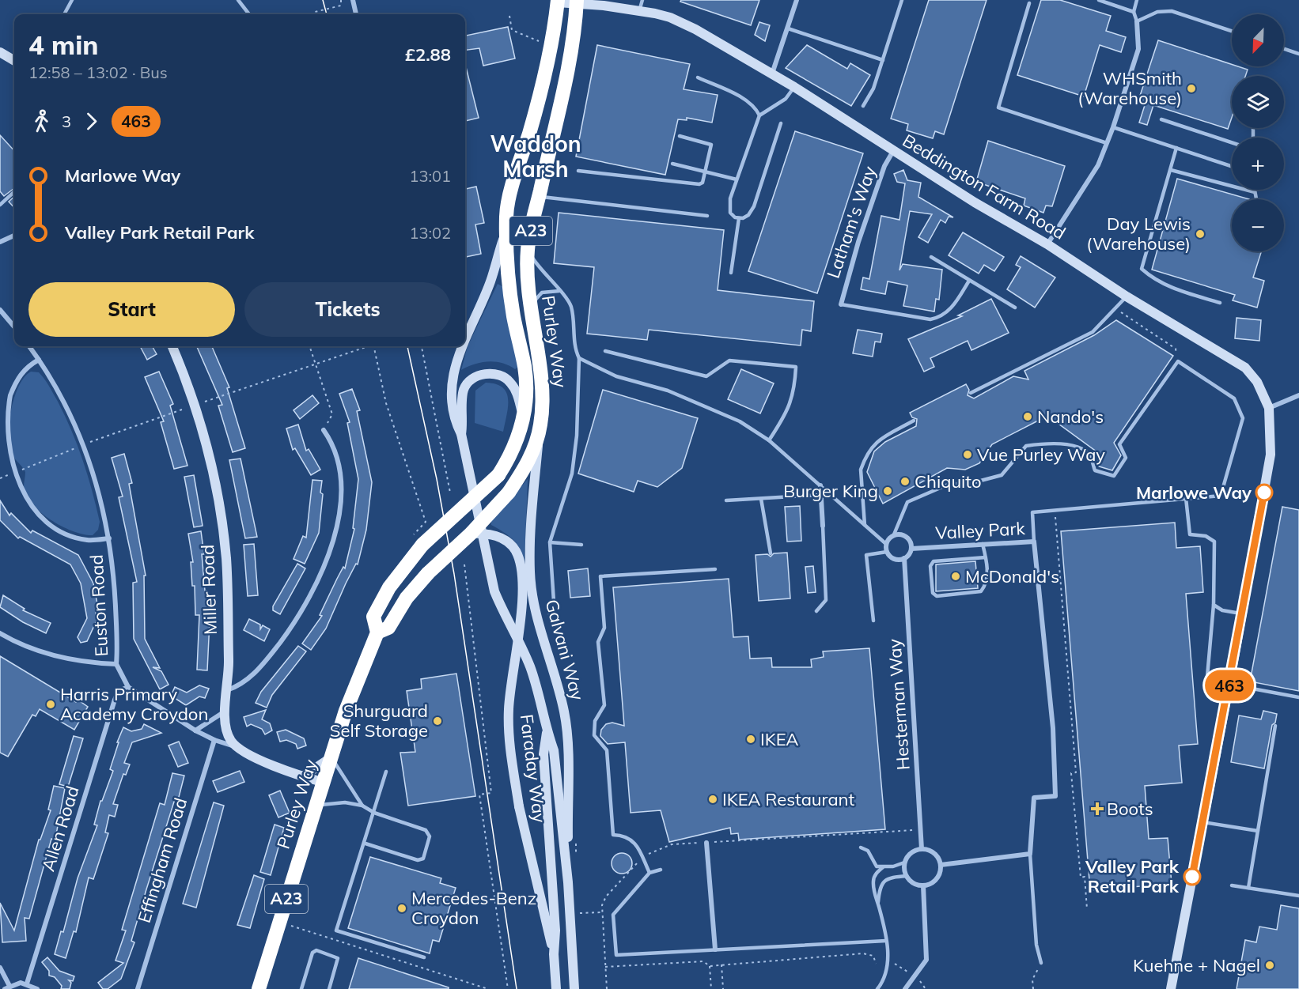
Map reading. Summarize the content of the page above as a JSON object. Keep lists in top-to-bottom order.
{
  "streets": {
    "highway": ["A23", "Purley Way"],
    "street": [
      "Beddington Farm Road",
      "Latham's Way",
      "Valley Park",
      "Miller Road",
      "Euston Road",
      "Galvani Way",
      "Hesterman Way",
      "Faraday Way",
      "Allen Road",
      "Effingham Road"
    ]
  },
  "crossings": [
    ["Beddington Farm Road", "Latham's Way"],
    ["Beddington Farm Road", "Purley Way"],
    ["Purley Way", "Galvani Way"],
    ["Purley Way", "Faraday Way"],
    ["Valley Park", "Hesterman Way"],
    ["Euston Road", "Allen Road"]
  ],
  "districts": ["Waddon Marsh"],
  "places": {
    "other": [
      "WHSmith (Warehouse)",
      "Day Lewis (Warehouse)",
      "Nando's",
      "Vue Purley Way",
      "Chiquito",
      "Burger King",
      "Marlowe Way",
      "McDonald's",
      "Harris Primary Academy Croydon",
      "Shurguard Self Storage",
      "IKEA",
      "IKEA Restaurant",
      "Valley Park Retail Park",
      "Mercedes-Benz Croydon",
      "Kuehne + Nagel"
    ],
    "health": ["Boots"]
  },
  "lines": ["bus line 463"],
  "north": "bottom left",
  "page": {
    "on_map": "463",
    "map_buttons": ["+", "−"],
    "heading": ["4 min", "12:58 – 13:02 · Bus", "£2.88"],
    "legs": ["3", "463"],
    "list": [
      {
        "name": "Marlowe Way",
        "value": "13:01"
      },
      {
        "name": "Valley Park Retail Park",
        "value": "13:02"
      }
    ],
    "buttons": ["Start", "Tickets"]
  }
}
